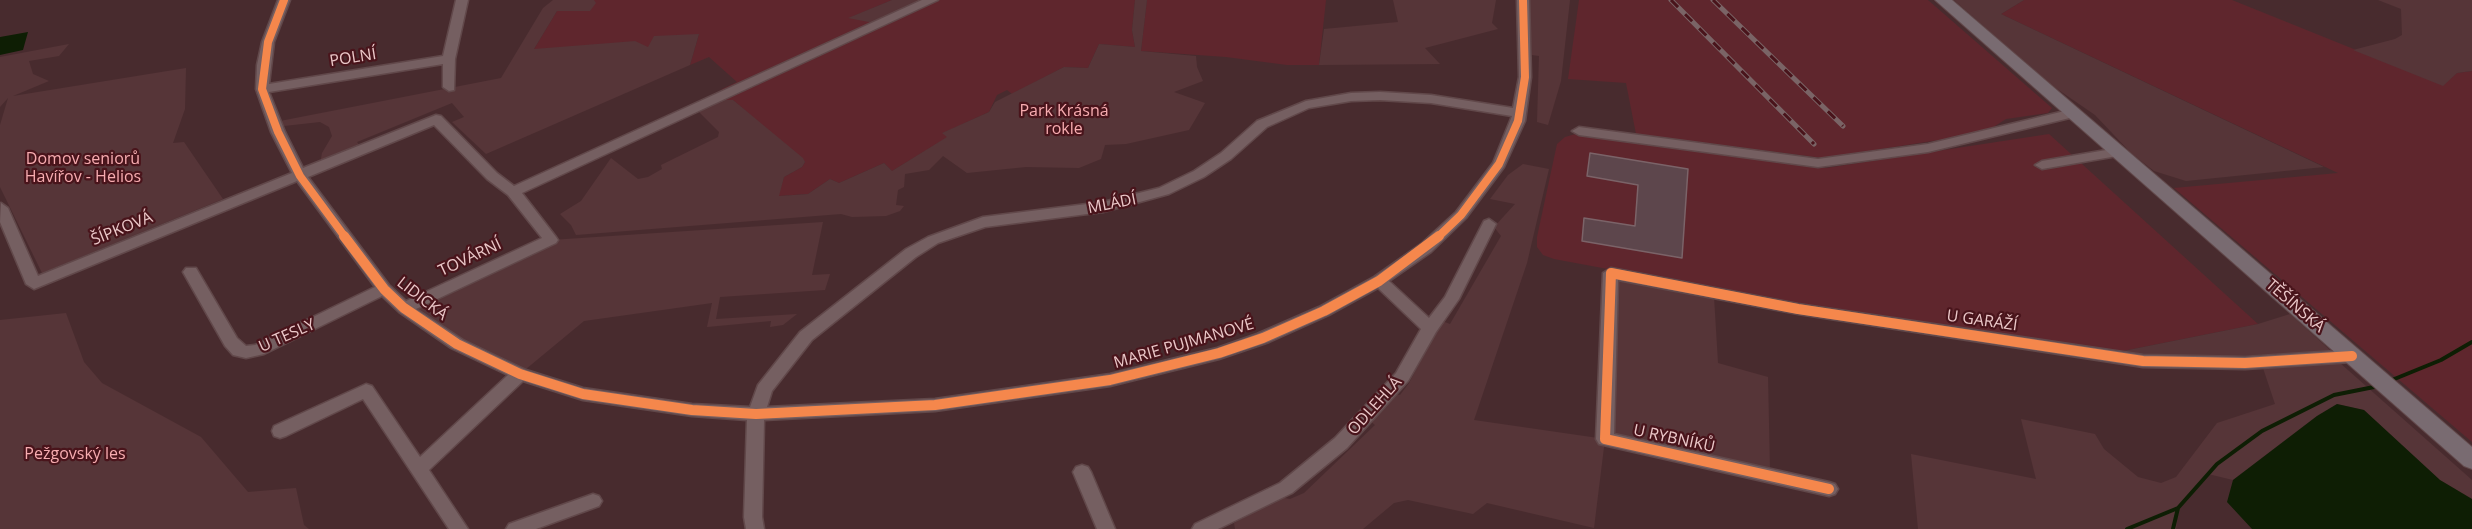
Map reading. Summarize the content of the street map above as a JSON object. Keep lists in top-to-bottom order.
{
  "streets": {
    "main road": ["TĚŠÍNSKÁ"],
    "street": [
      "POLNÍ",
      "MLÁDÍ",
      "ŠÍPKOVÁ",
      "TOVÁRNÍ",
      "LIDICKÁ",
      "U GARÁŽÍ",
      "U TESLY",
      "MARIE PUJMANOVÉ",
      "ODLEHLÁ",
      "U RYBNÍKŮ"
    ]
  },
  "crossings": [
    ["POLNÍ", "LIDICKÁ"],
    ["MLÁDÍ", "LIDICKÁ"],
    ["MLÁDÍ", "MARIE PUJMANOVÉ"],
    ["ŠÍPKOVÁ", "LIDICKÁ"],
    ["TOVÁRNÍ", "LIDICKÁ"],
    ["LIDICKÁ", "U TESLY"],
    ["LIDICKÁ", "MARIE PUJMANOVÉ"],
    ["TĚŠÍNSKÁ", "U GARÁŽÍ"],
    ["U GARÁŽÍ", "U RYBNÍKŮ"]
  ],
  "parks": ["Park Krásná rokle", "Domov seniorů Havířov - Helios", "Pežgovský les"]
}
